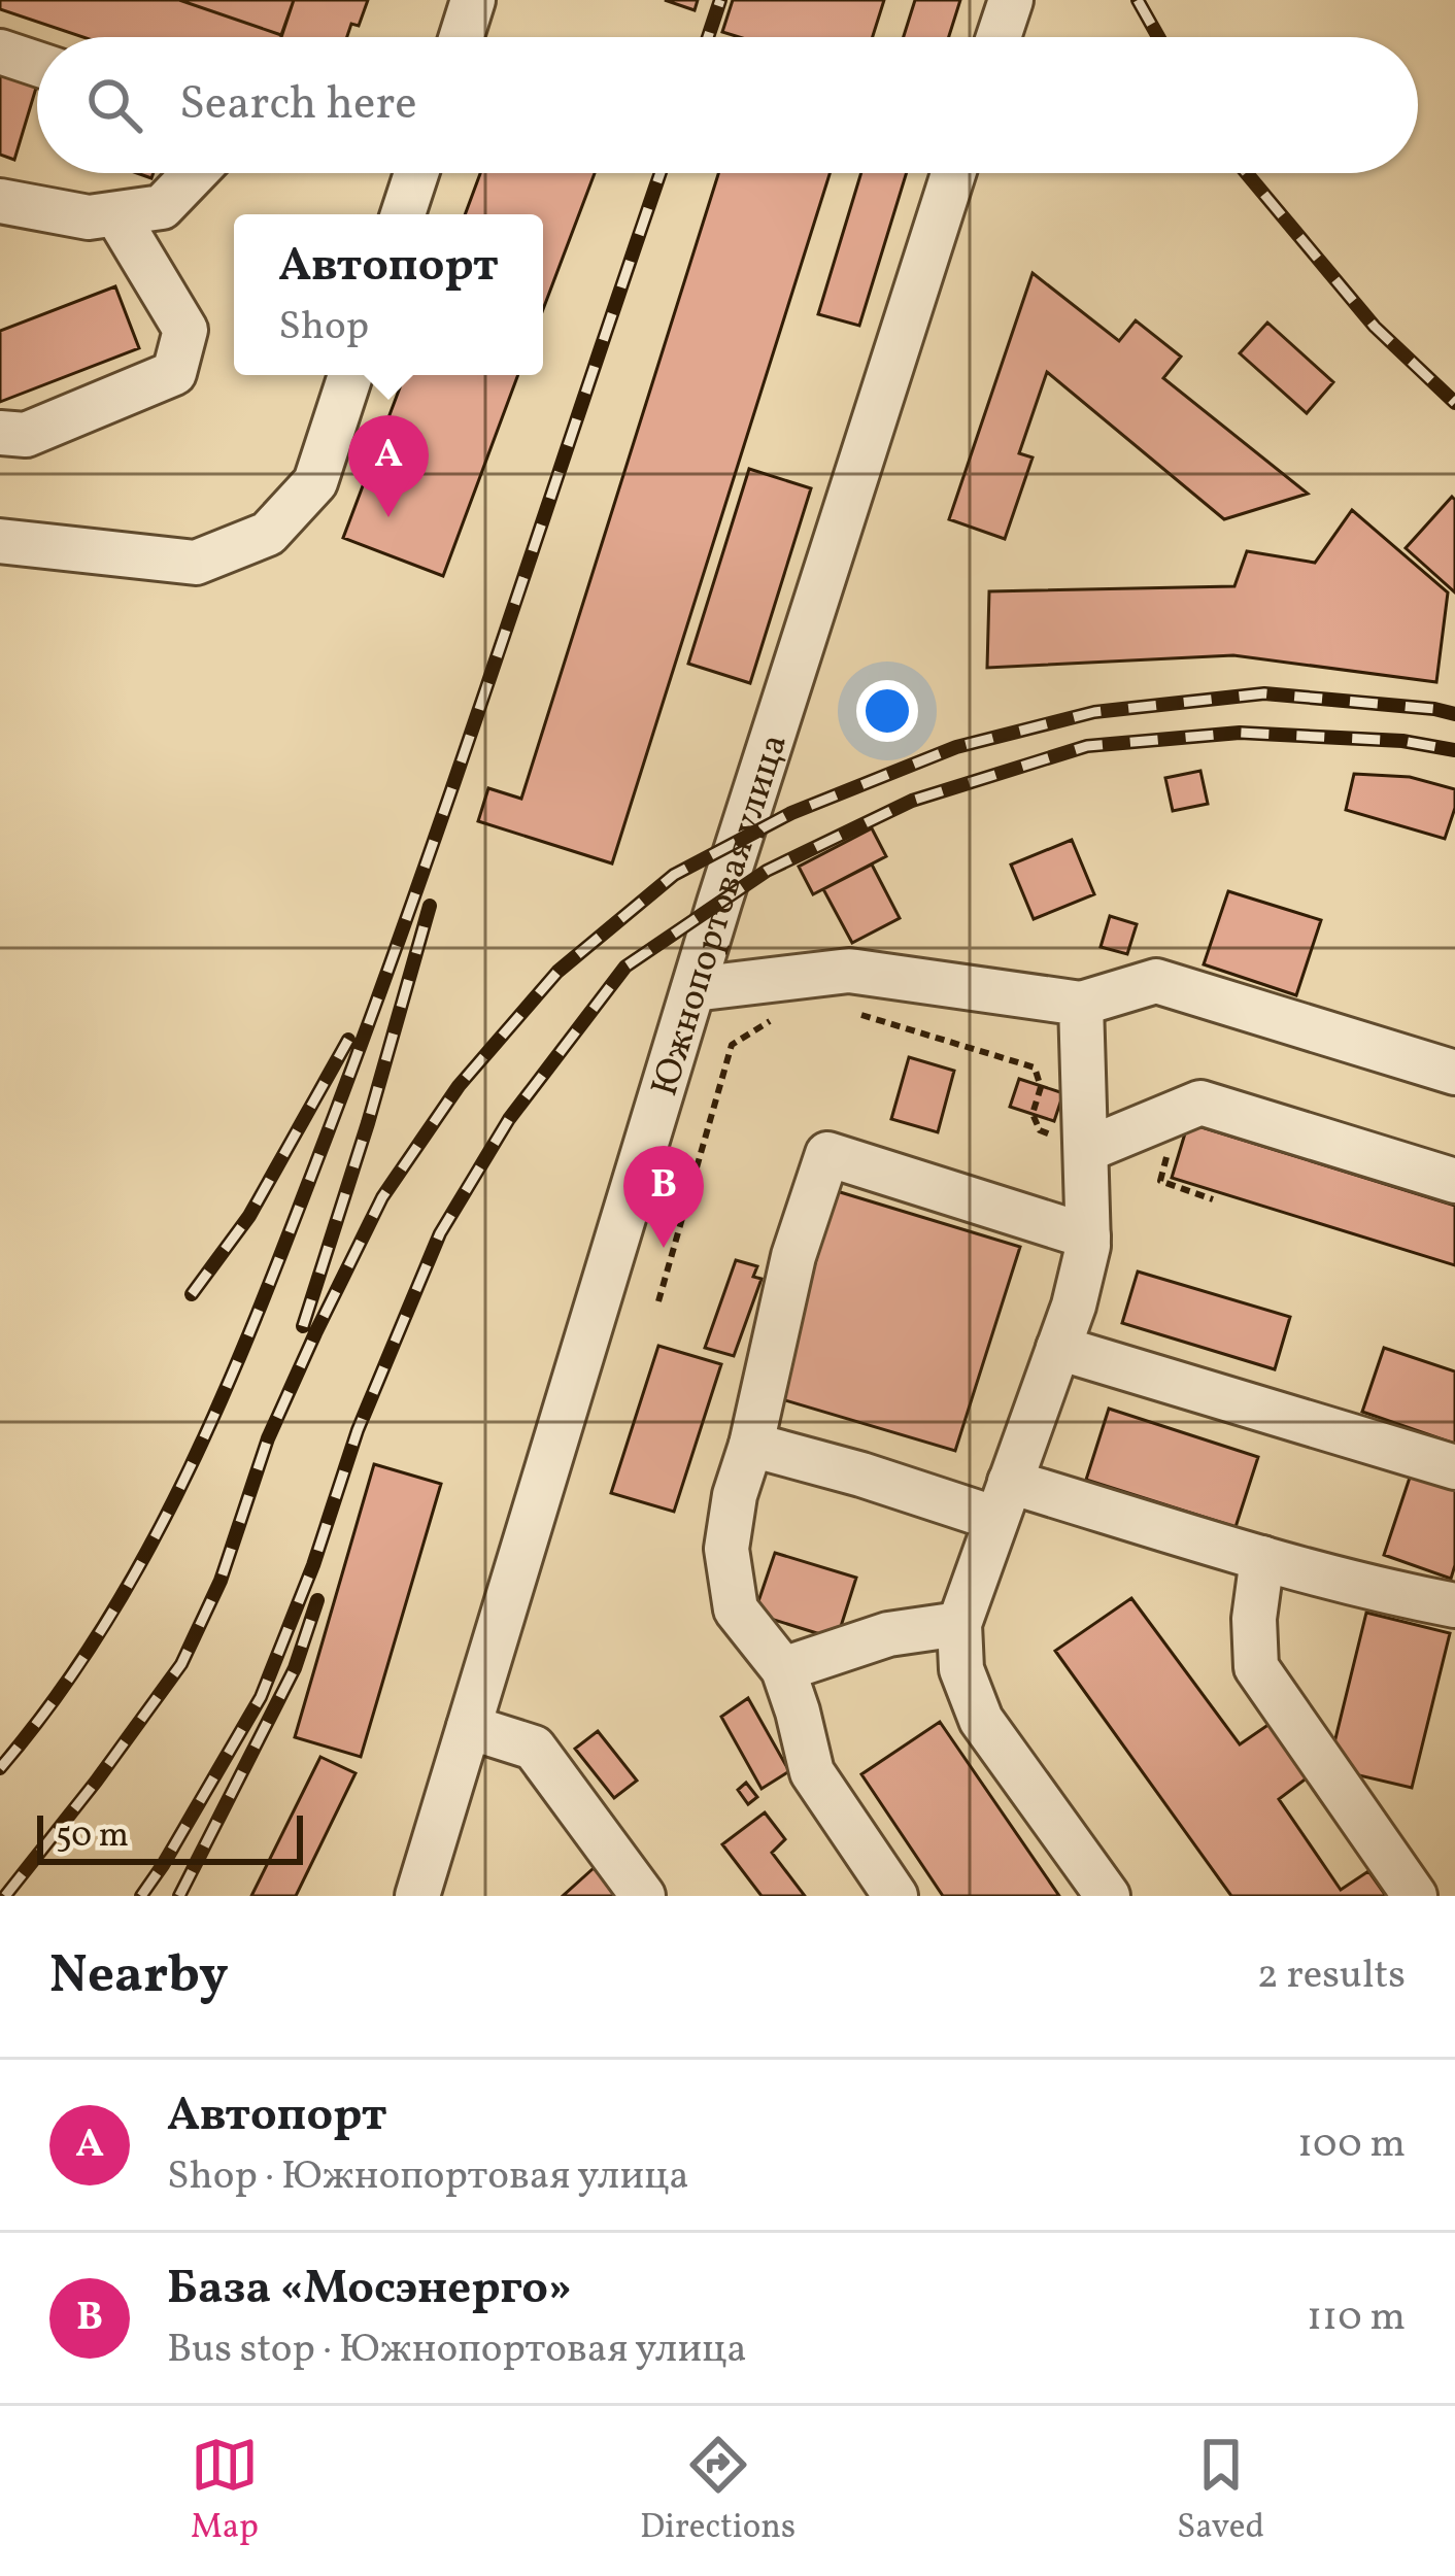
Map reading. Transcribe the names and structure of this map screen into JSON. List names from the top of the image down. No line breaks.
{"streets":{"street":["Южнопортовая улица"]},"scale_bar":"50 m","page":{"search":"Search here","popup":["Автопорт","Shop"],"pins":["A","B"],"scale":"50 m","heading":["Nearby","2 results"],"list":[{"mark":"A","name":"Автопорт","note":"Shop · Южнопортовая улица","value":"100 m"},{"mark":"B","name":"База «Мосэнерго»","note":"Bus stop · Южнопортовая улица","value":"110 m"}],"nav":["Map","Directions","Saved"]}}
